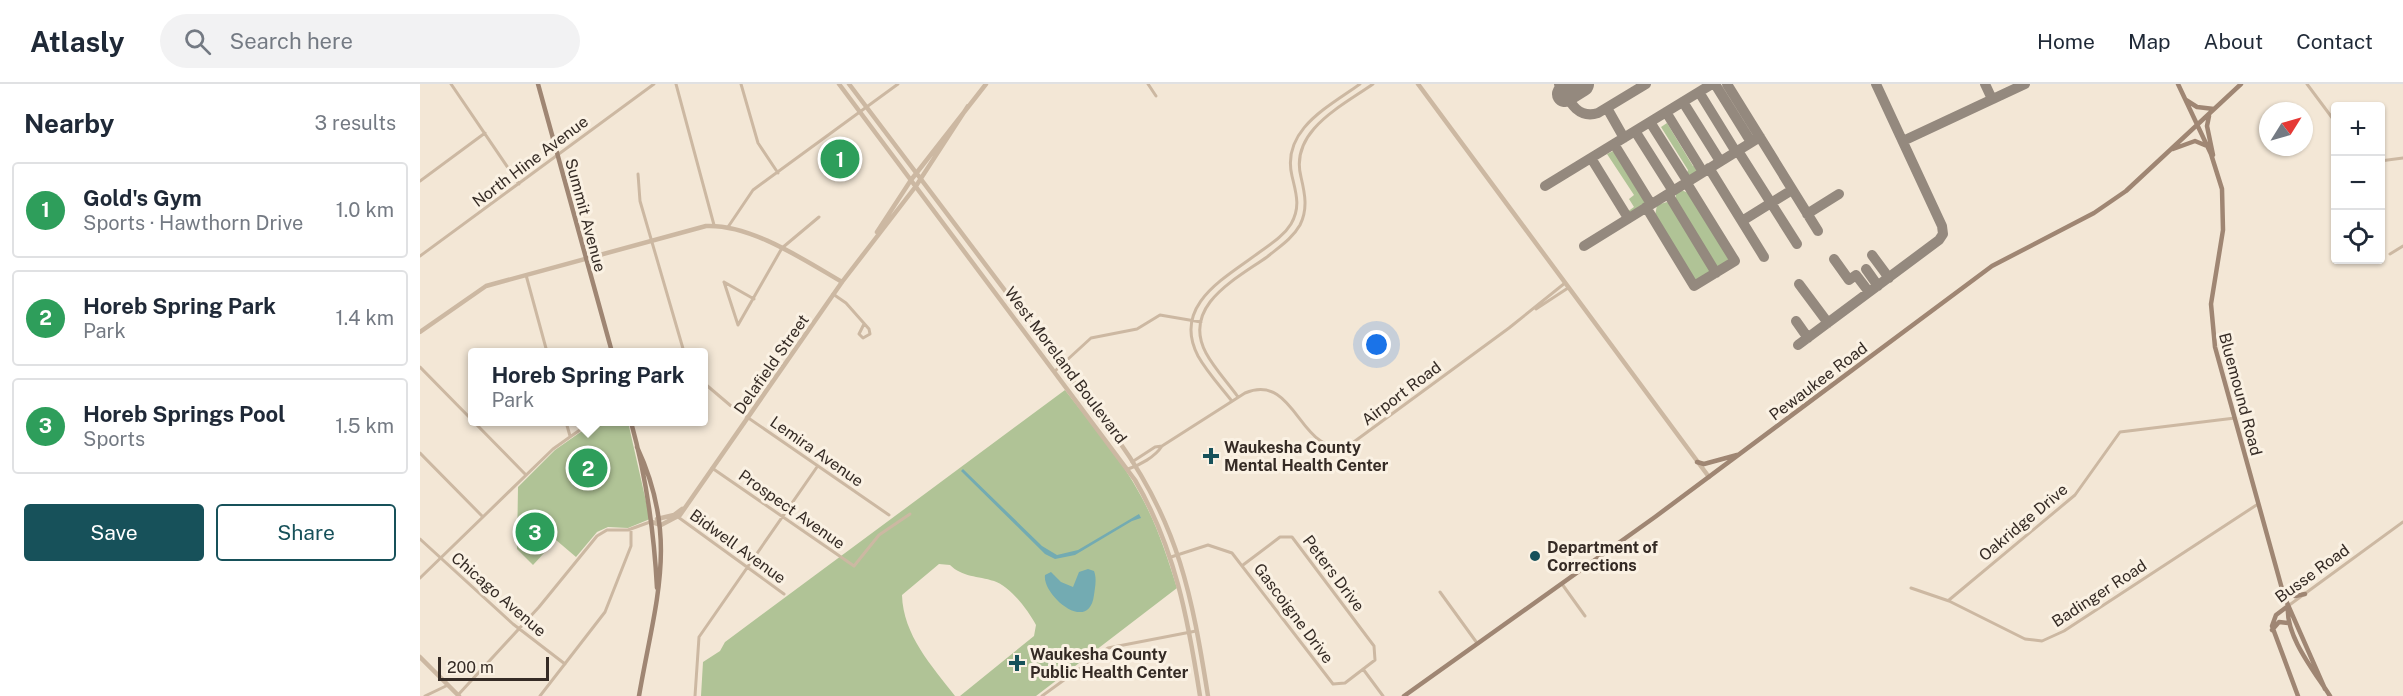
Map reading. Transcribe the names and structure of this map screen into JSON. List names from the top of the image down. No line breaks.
{"streets":{"main road":["Summit Avenue","Pewaukee Road","Bluemound Road","Busse Road"],"street":["North Hine Avenue","Delafield Street","West Moreland Boulevard","Airport Road","Lemira Avenue","Prospect Avenue","Oakridge Drive","Bidwell Avenue","Peters Drive","Badinger Road","Chicago Avenue","Gascoigne Drive"]},"crossings":[["North Hine Avenue","Summit Avenue"],["Delafield Street","West Moreland Boulevard"],["Delafield Street","Lemira Avenue"],["Delafield Street","Prospect Avenue"],["Delafield Street","Bidwell Avenue"],["West Moreland Boulevard","Airport Road"],["West Moreland Boulevard","Gascoigne Drive"],["Pewaukee Road","Bluemound Road"],["Bluemound Road","Oakridge Drive"],["Bluemound Road","Busse Road"],["Bluemound Road","Badinger Road"],["Oakridge Drive","Badinger Road"],["Peters Drive","Gascoigne Drive"]],"places":{"health":["Waukesha County Mental Health Center","Waukesha County Public Health Center"],"other":["Department of Corrections"]},"scale_bar":"200 m","north":"top right","page":{"header":"Atlasly","search":"Search here","nav":["Home","Map","About","Contact"],"heading":["Nearby","3 results"],"map_buttons":["+","−"],"pins":["1","2","3"],"list":[{"mark":"1","name":"Gold's Gym","note":"Sports · Hawthorn Drive","value":"1.0 km"},{"mark":"2","name":"Horeb Spring Park","note":"Park","value":"1.4 km"},{"mark":"3","name":"Horeb Springs Pool","note":"Sports","value":"1.5 km"}],"popup":["Horeb Spring Park","Park"],"buttons":["Save","Share"],"scale":"200 m"}}
